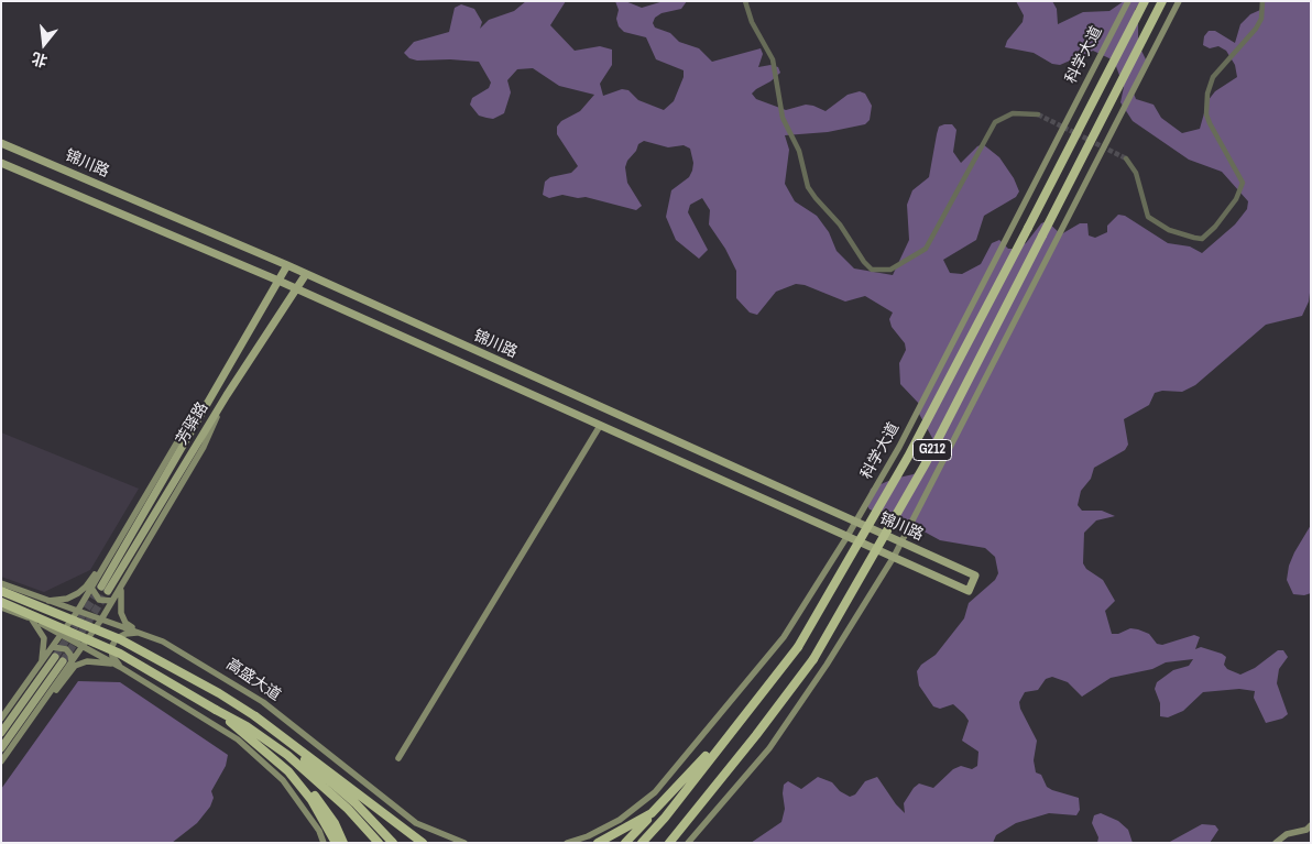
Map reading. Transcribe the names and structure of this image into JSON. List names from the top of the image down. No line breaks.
{"streets":{"highway":["科学大道","G212","高盛大道"],"main road":["锦川路","芳驿路"]},"crossings":[["科学大道","锦川路"],["锦川路","芳驿路"]],"north":"bottom"}
